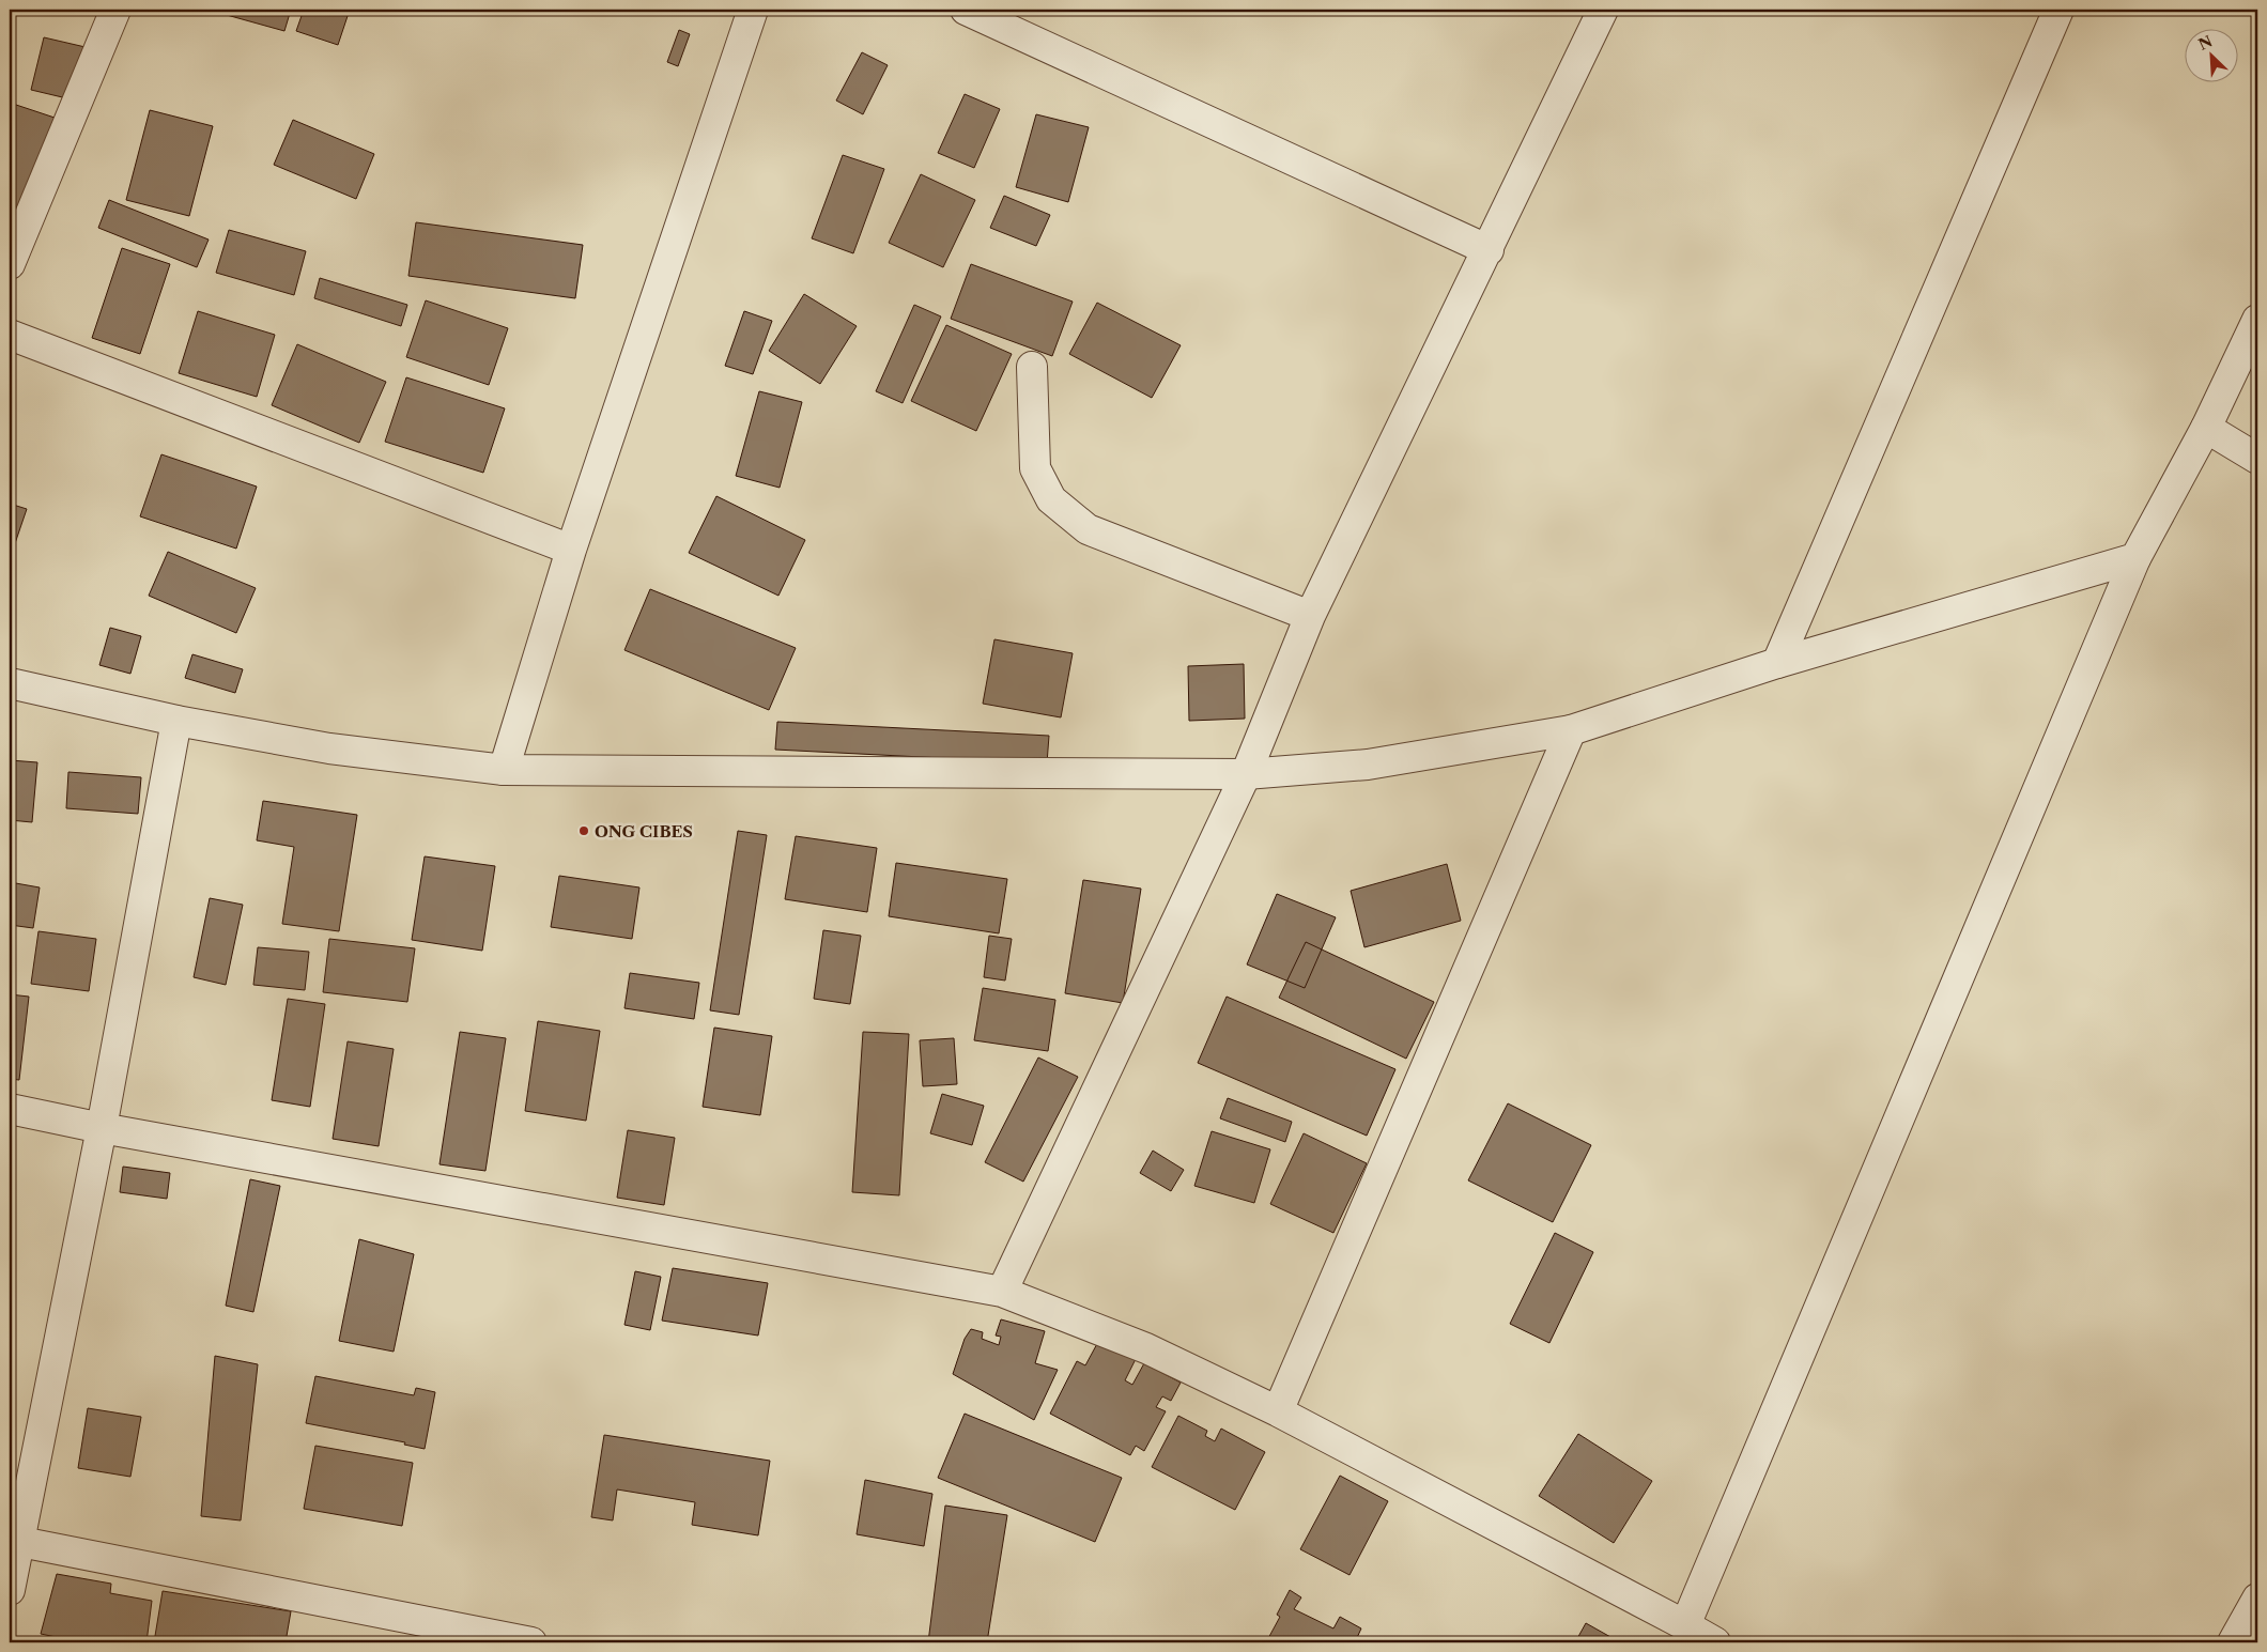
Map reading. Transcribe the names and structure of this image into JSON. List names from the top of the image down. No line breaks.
{"places":["ONG CIBES"],"north":"top left"}
